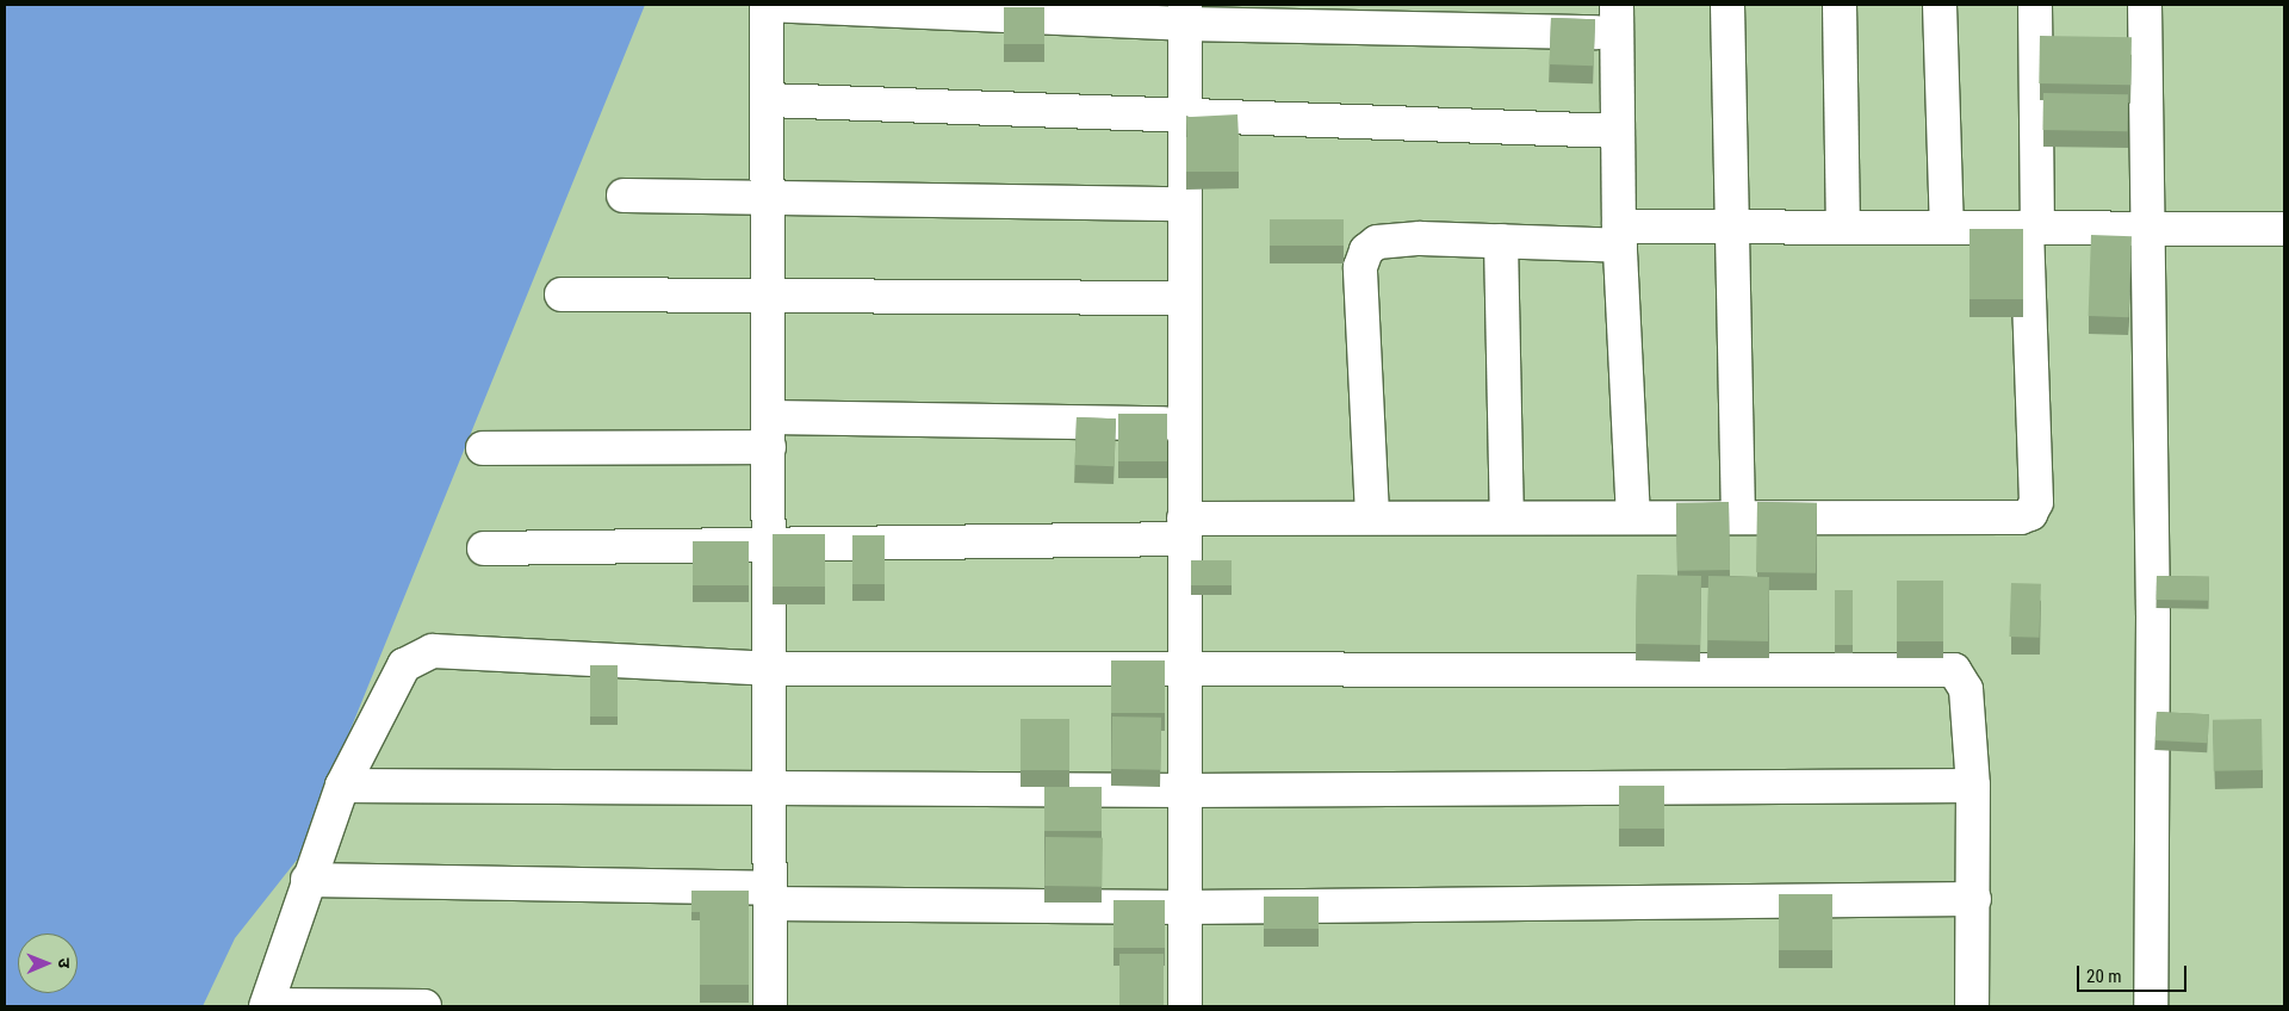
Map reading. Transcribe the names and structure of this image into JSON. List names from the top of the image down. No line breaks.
{"scale_bar":"20 m","north":"right"}
